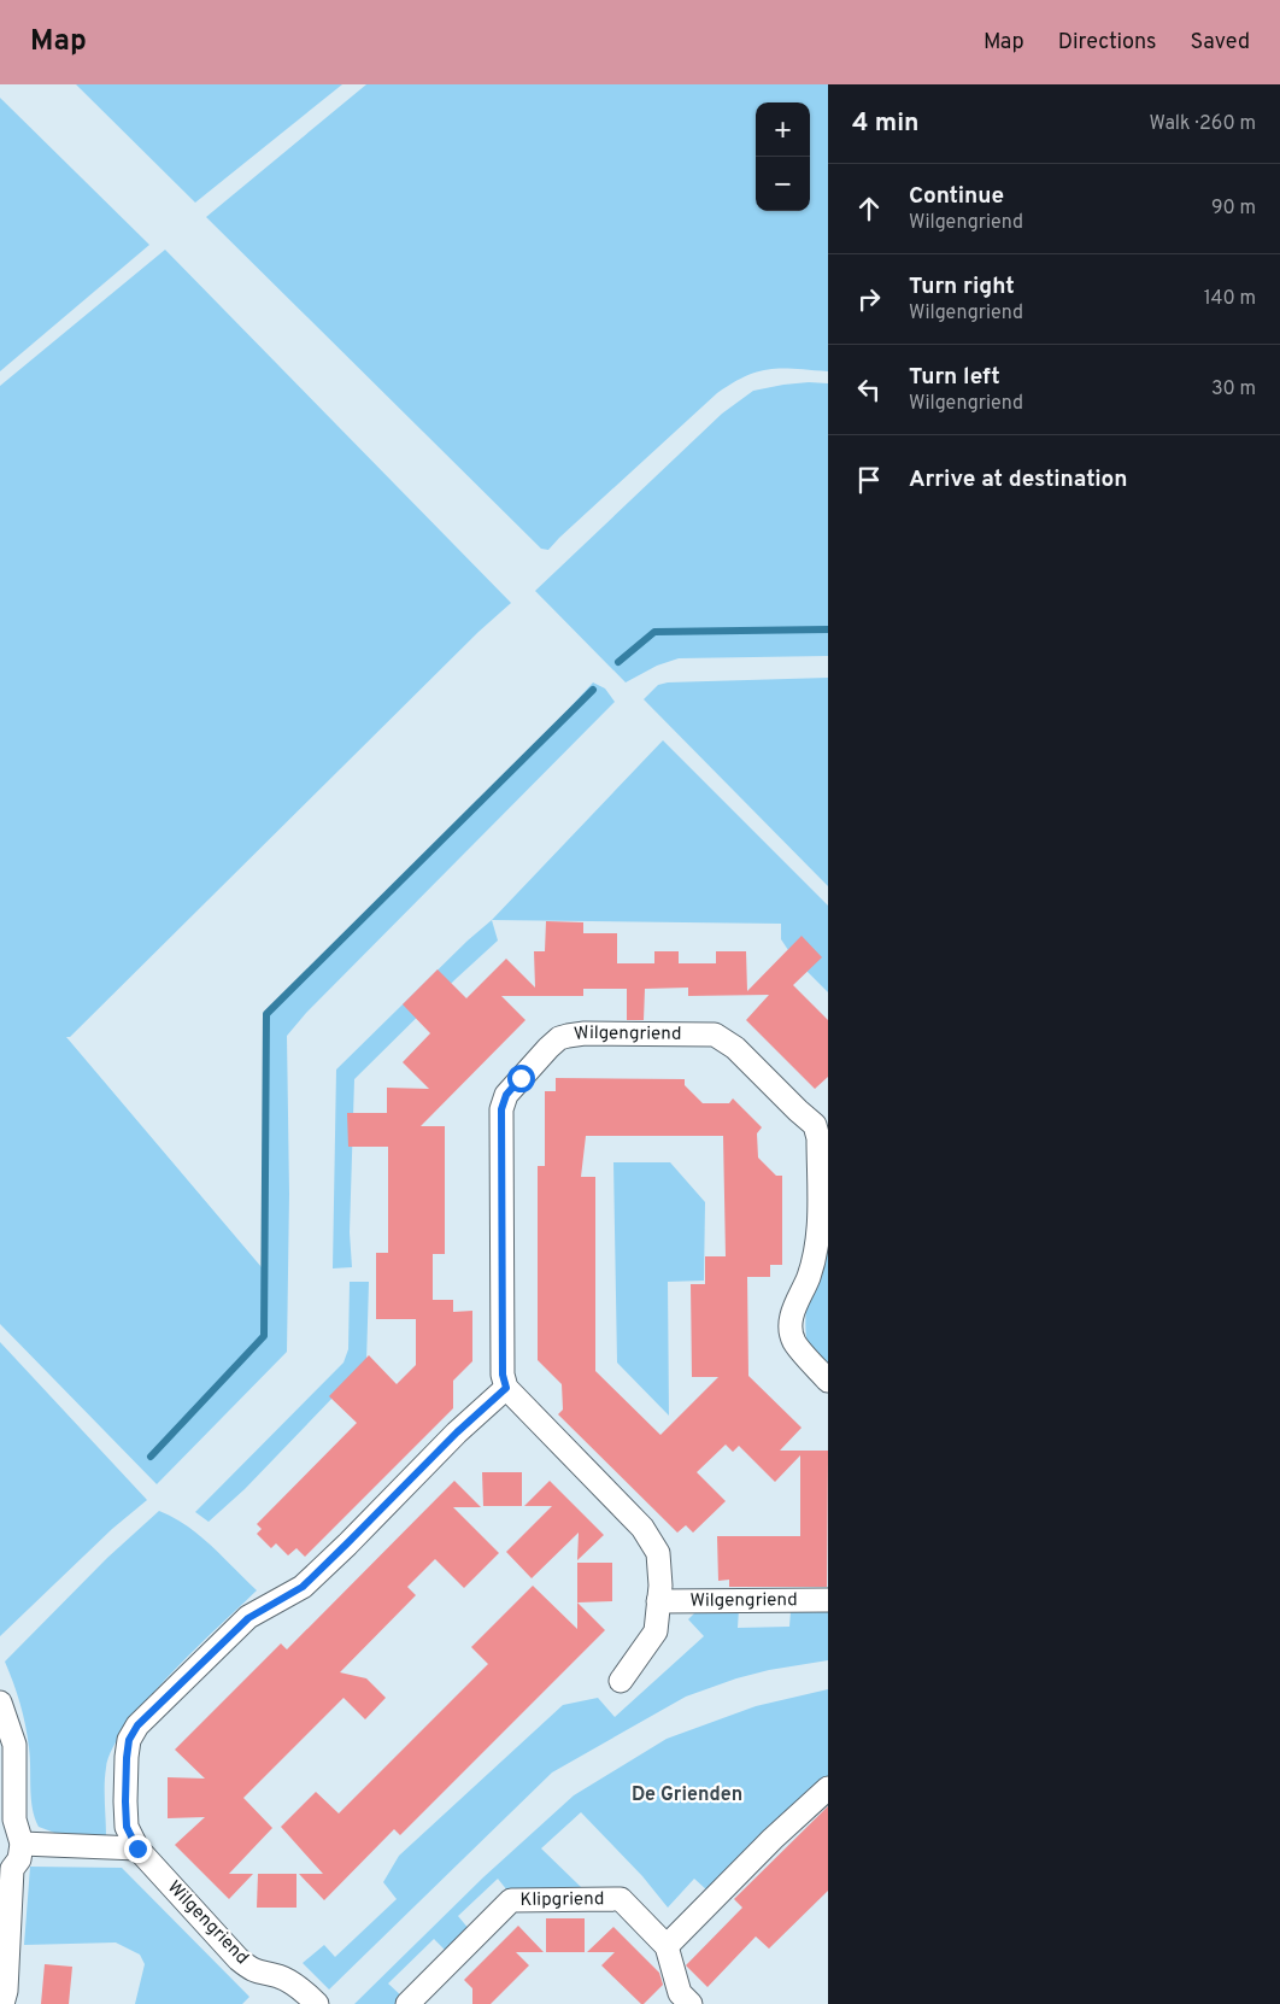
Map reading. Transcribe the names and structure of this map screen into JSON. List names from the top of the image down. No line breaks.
{"streets":{"street":["Wilgengriend","Klipgriend"]},"districts":["De Grienden"],"page":{"header":"Map","nav":["Map","Directions","Saved"],"heading":["4 min","Walk · 260 m"],"map_buttons":["+","−"],"list":[["Continue","Wilgengriend","90 m"],["Turn right","Wilgengriend","140 m"],["Turn left","Wilgengriend","30 m"],"Arrive at destination"]}}
